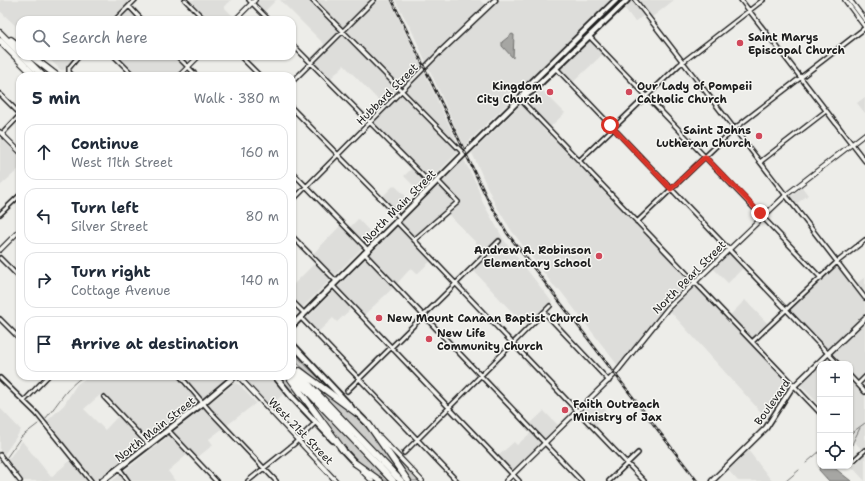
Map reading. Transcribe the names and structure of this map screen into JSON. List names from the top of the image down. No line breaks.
{"streets":{"main road":["Hubbard Street","North Main Street","Boulevard"],"street":["North Pearl Street","West 21st Street"]},"places":["Saint Marys Episcopal Church","Kingdom City Church","Our Lady of Pompeii Catholic Church","Saint Johns Lutheran Church","Andrew A. Robinson Elementary School","New Mount Canaan Baptist Church","New Life Community Church","Faith Outreach Ministry of Jax"],"page":{"search":"Search here","heading":["5 min","Walk · 380 m"],"list":[["Continue","West 11th Street","160 m"],["Turn left","Silver Street","80 m"],["Turn right","Cottage Avenue","140 m"],"Arrive at destination"],"map_buttons":["+","−"]}}
